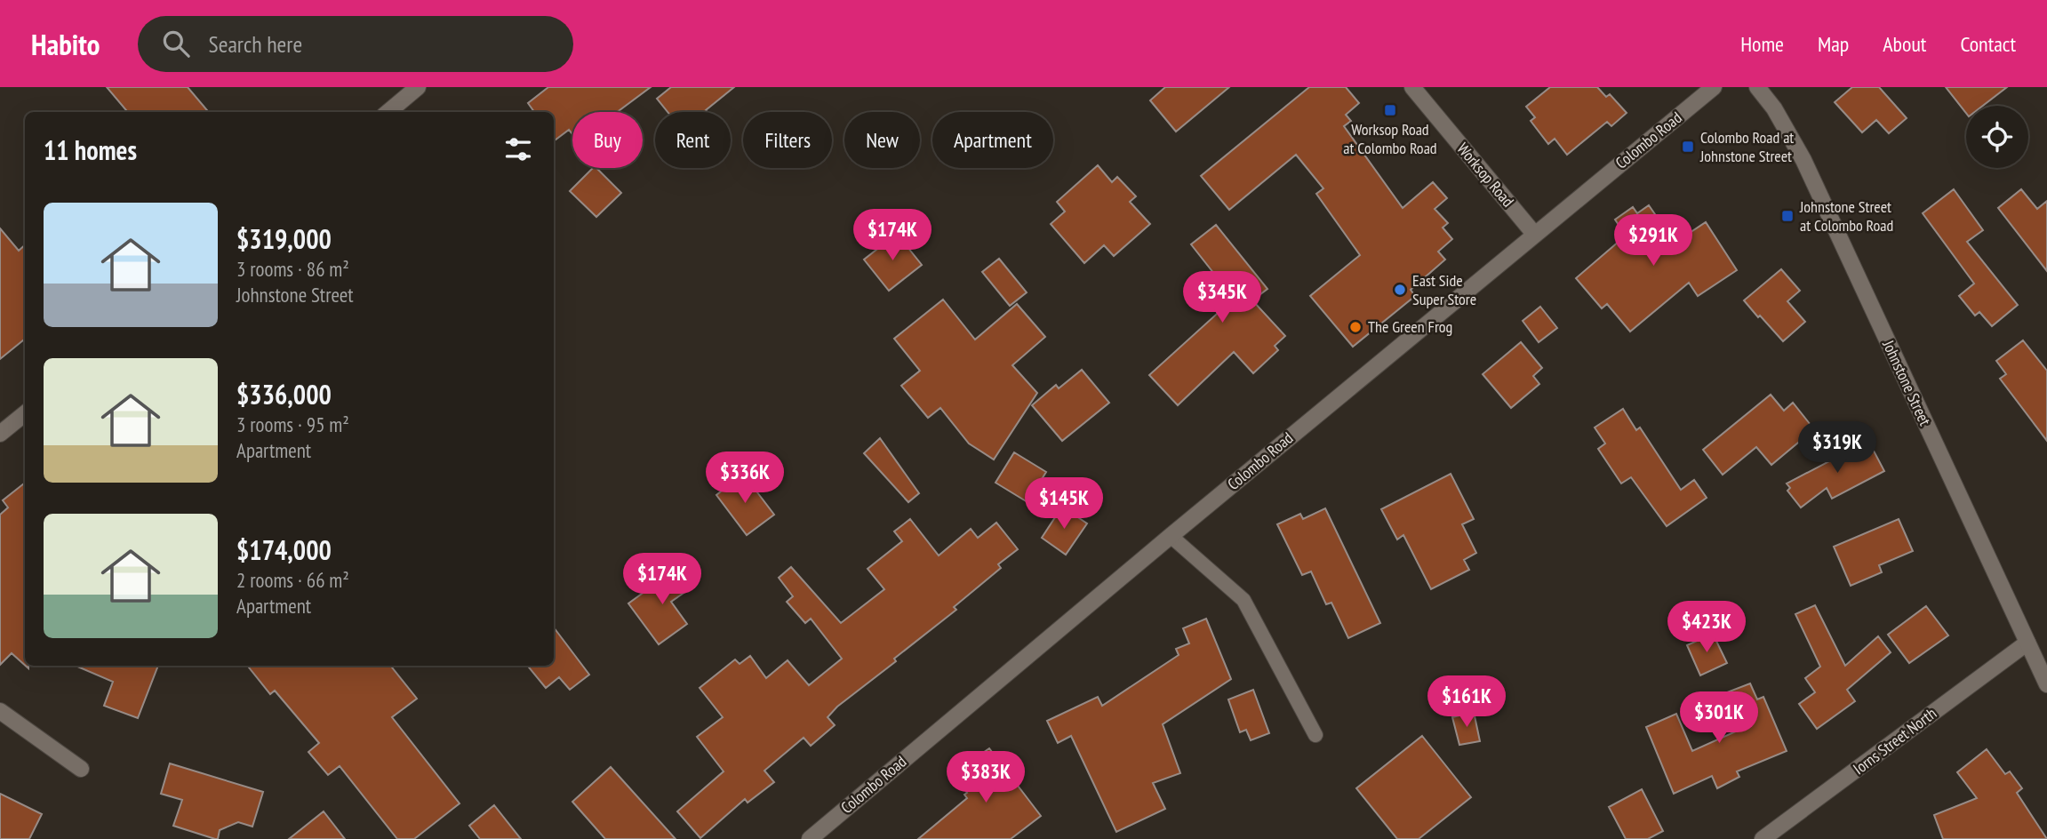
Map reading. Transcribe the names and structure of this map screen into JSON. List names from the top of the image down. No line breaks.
{"streets":{"street":["Colombo Road","Worksop Road","Johnstone Street","Iorns Street North"]},"crossings":[["Colombo Road","Worksop Road"],["Johnstone Street","Iorns Street North"]],"places":{"transit":["Worksop Road at Colombo Road","Colombo Road at Johnstone Street","Johnstone Street at Colombo Road"],"other":["East Side Super Store","The Green Frog"]},"page":{"header":"Habito","search":"Search here","nav":["Home","Map","About","Contact"],"chip":["Buy","Rent","Filters","New","Apartment"],"heading":"11 homes","list":[{"name":"$319,000","note":"3 rooms · 86 m² · Johnstone Street"},{"name":"$336,000","note":"3 rooms · 95 m² · Apartment"},{"name":"$174,000","note":"2 rooms · 66 m² · Apartment"}],"price":["$174K","$291K","$345K","$319K","$336K","$145K","$174K","$423K","$161K","$301K","$383K"]}}
